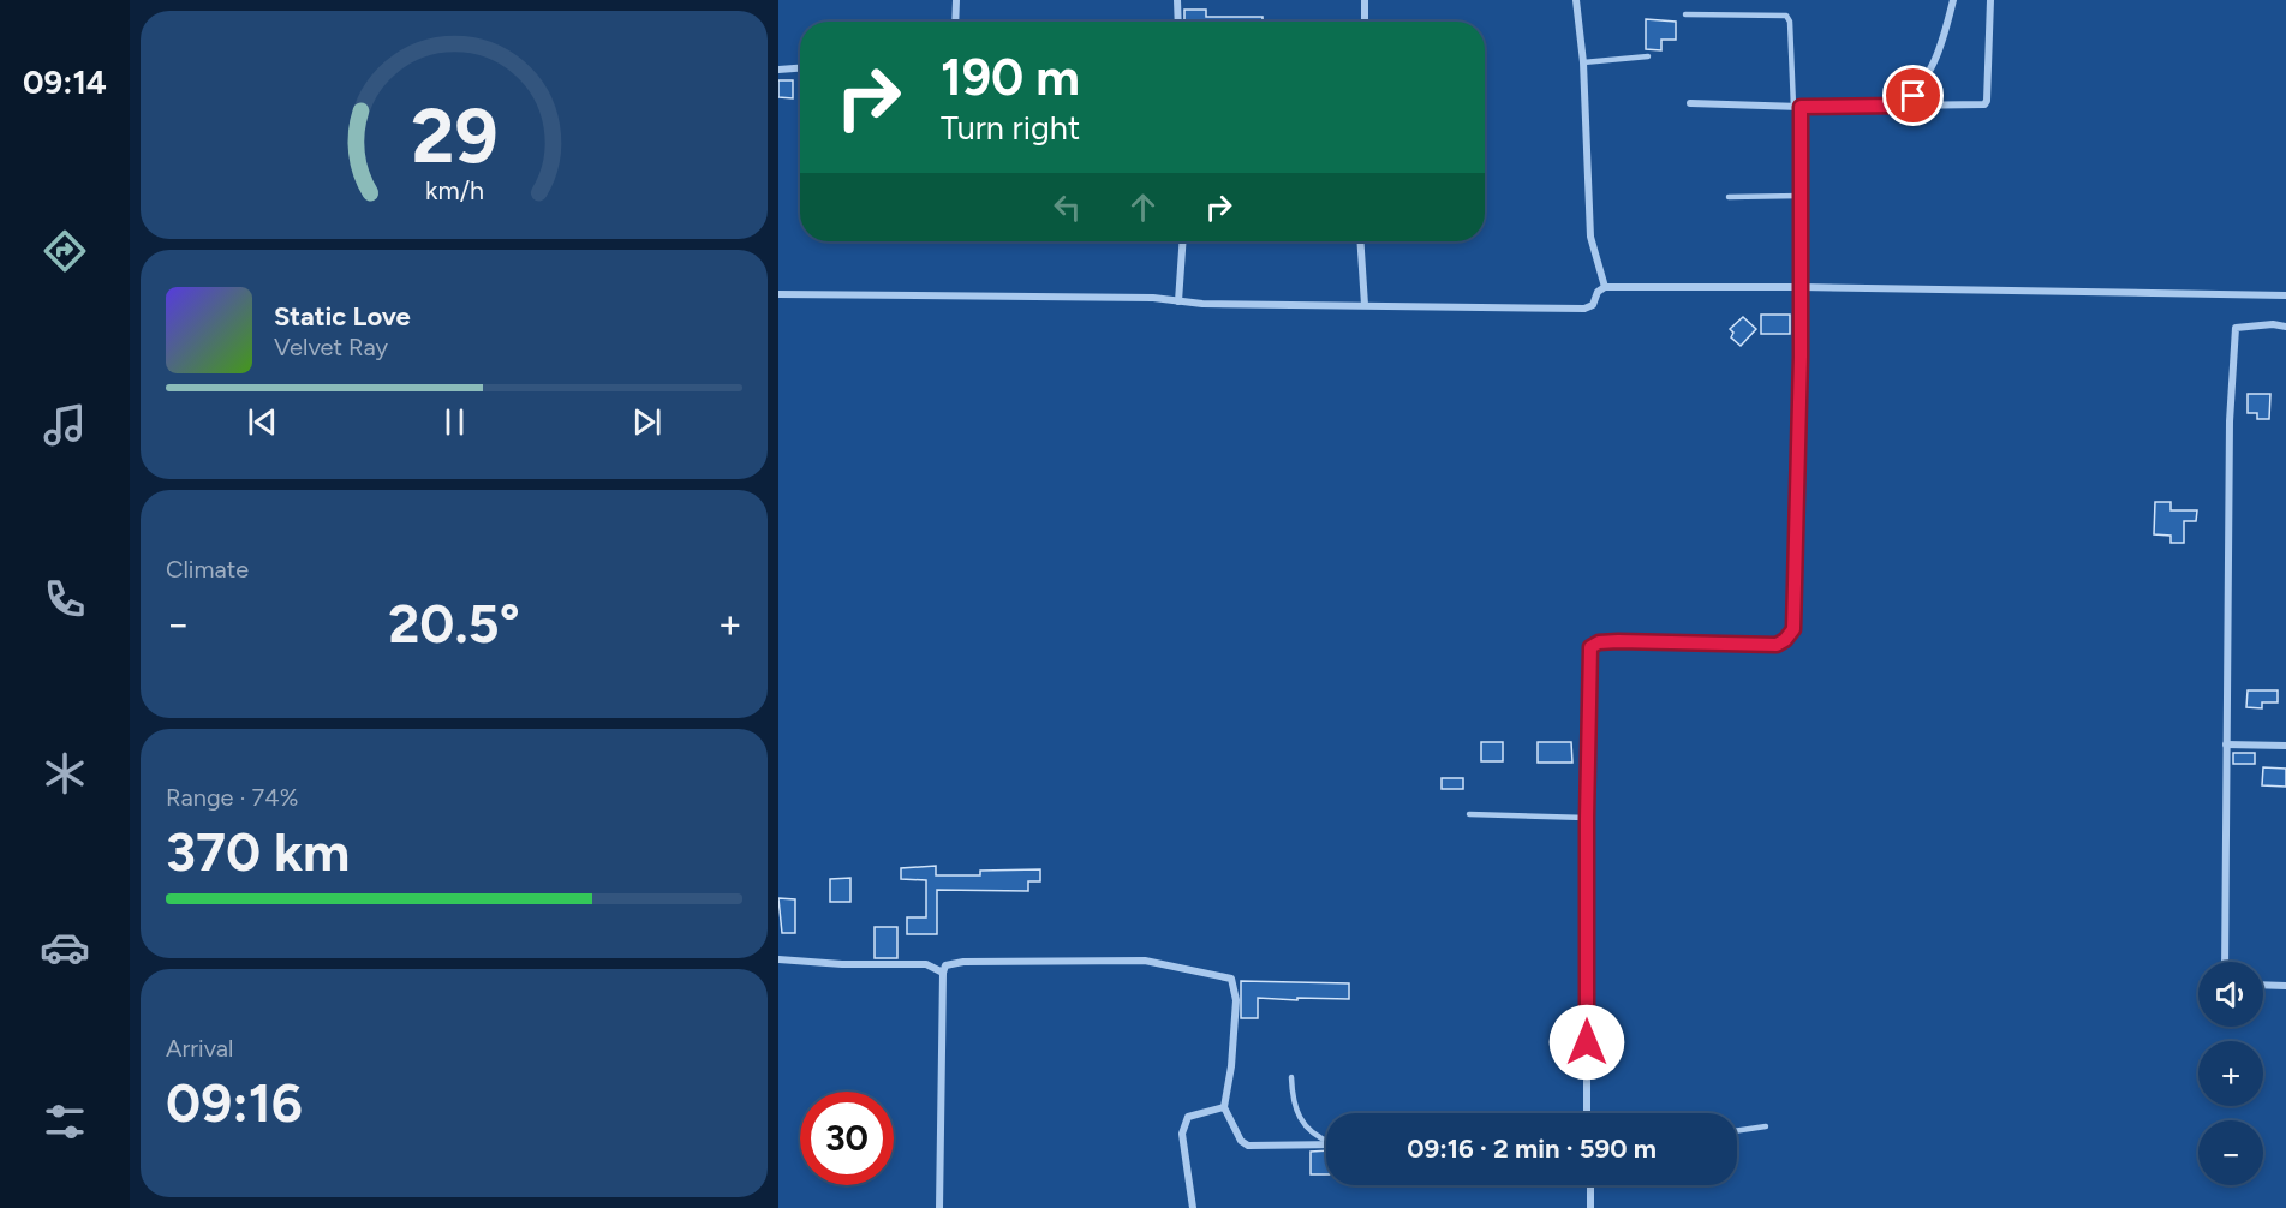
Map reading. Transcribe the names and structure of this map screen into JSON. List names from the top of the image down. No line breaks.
{"page":{"tabs":"09:14","turn":["190 m","Turn right"],"song":["Static Love","Velvet Ray"],"tile":["Climate",["Range · 74%","370 km"],["Arrival","09:16"]],"heat":["−","20.5°","+"],"map_buttons":["+","−"],"limit":"30","trip":"09:16 · 2 min · 590 m","gauge":["29","km/h"]}}
